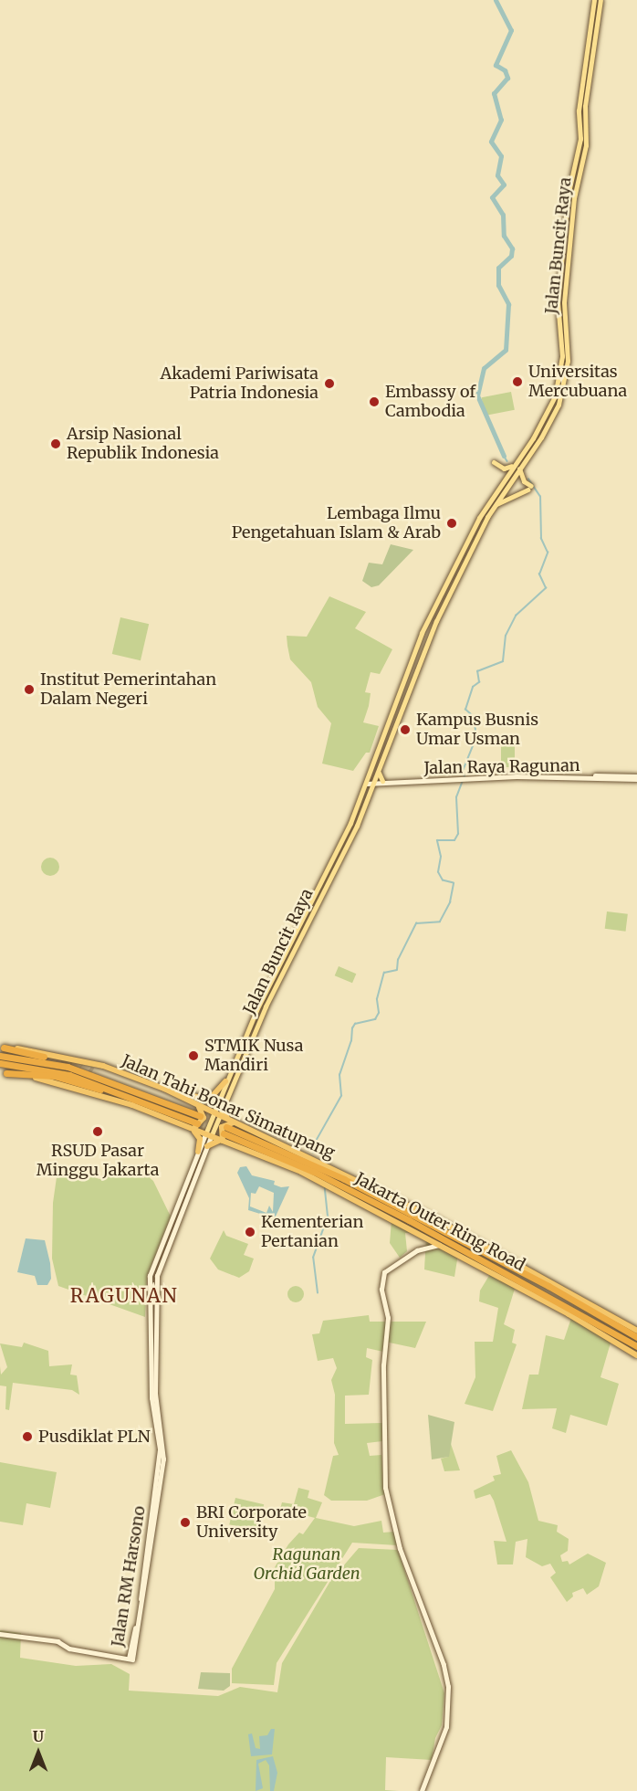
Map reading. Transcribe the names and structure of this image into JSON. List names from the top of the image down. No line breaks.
{"streets":{"highway":["Jalan Tahi Bonar Simatupang","Jakarta Outer Ring Road"],"main road":["Jalan Buncit Raya","Jalan Raya Ragunan","Jalan RM Harsono"]},"crossings":[["Jalan Buncit Raya","Jalan Raya Ragunan"],["Jalan Buncit Raya","Jalan Tahi Bonar Simatupang"],["Jalan Buncit Raya","Jalan RM Harsono"],["Jalan Tahi Bonar Simatupang","Jalan RM Harsono"]],"districts":["RAGUNAN"],"parks":["Ragunan Orchid Garden"],"places":["Universitas Mercubuana","Akademi Pariwisata Patria Indonesia","Embassy of Cambodia","Arsip Nasional Republik Indonesia","Lembaga Ilmu Pengetahuan Islam & Arab","Institut Pemerintahan Dalam Negeri","Kampus Busnis Umar Usman","STMIK Nusa Mandiri","RSUD Pasar Minggu Jakarta","Kementerian Pertanian","Pusdiklat PLN","BRI Corporate University"],"north":"top"}
